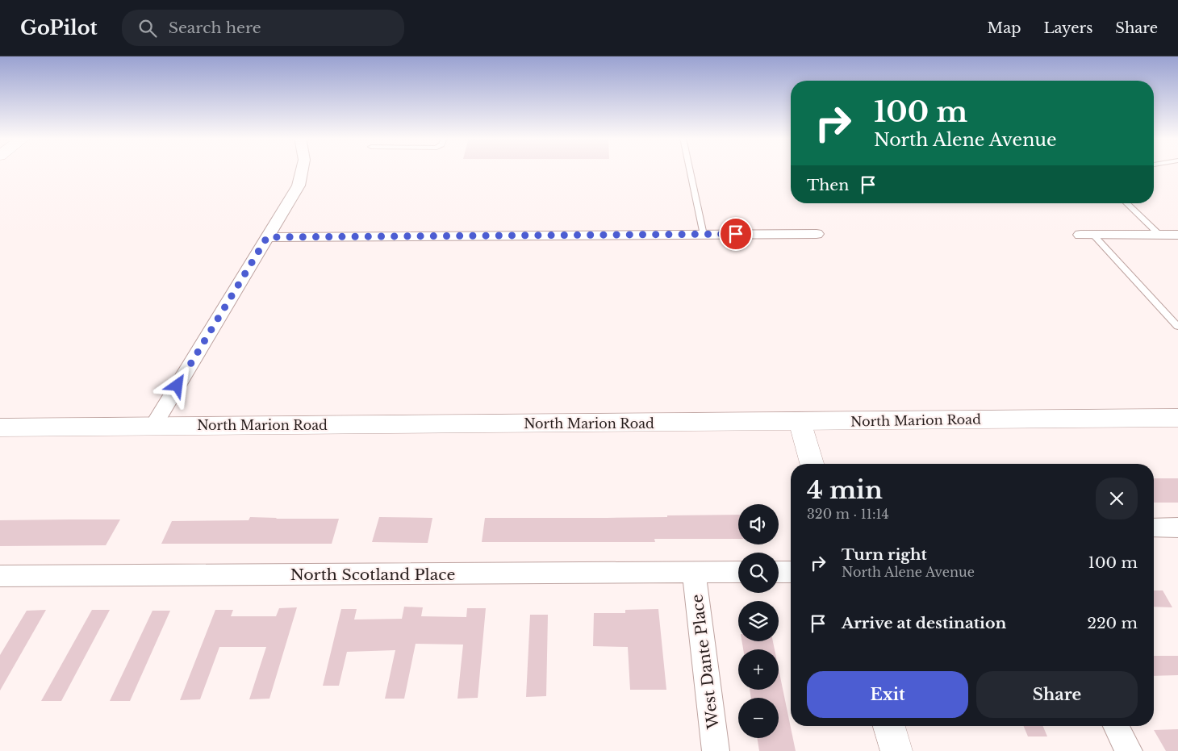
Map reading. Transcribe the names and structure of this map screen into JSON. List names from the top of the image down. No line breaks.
{"streets":{"main road":["North Marion Road"],"street":["North Scotland Place","West Dante Place"]},"crossings":[["North Scotland Place","West Dante Place"]],"page":{"header":"GoPilot","search":"Search here","nav":["Map","Layers","Share"],"turn":["100 m","North Alene Avenue"],"then":"Then","heading":["4 min","320 m · 11:14"],"map_buttons":["+","−"],"list":[{"name":"Turn right","note":"North Alene Avenue","value":"100 m"},{"name":"Arrive at destination","value":"220 m"}],"buttons":["Exit","Share"]}}
